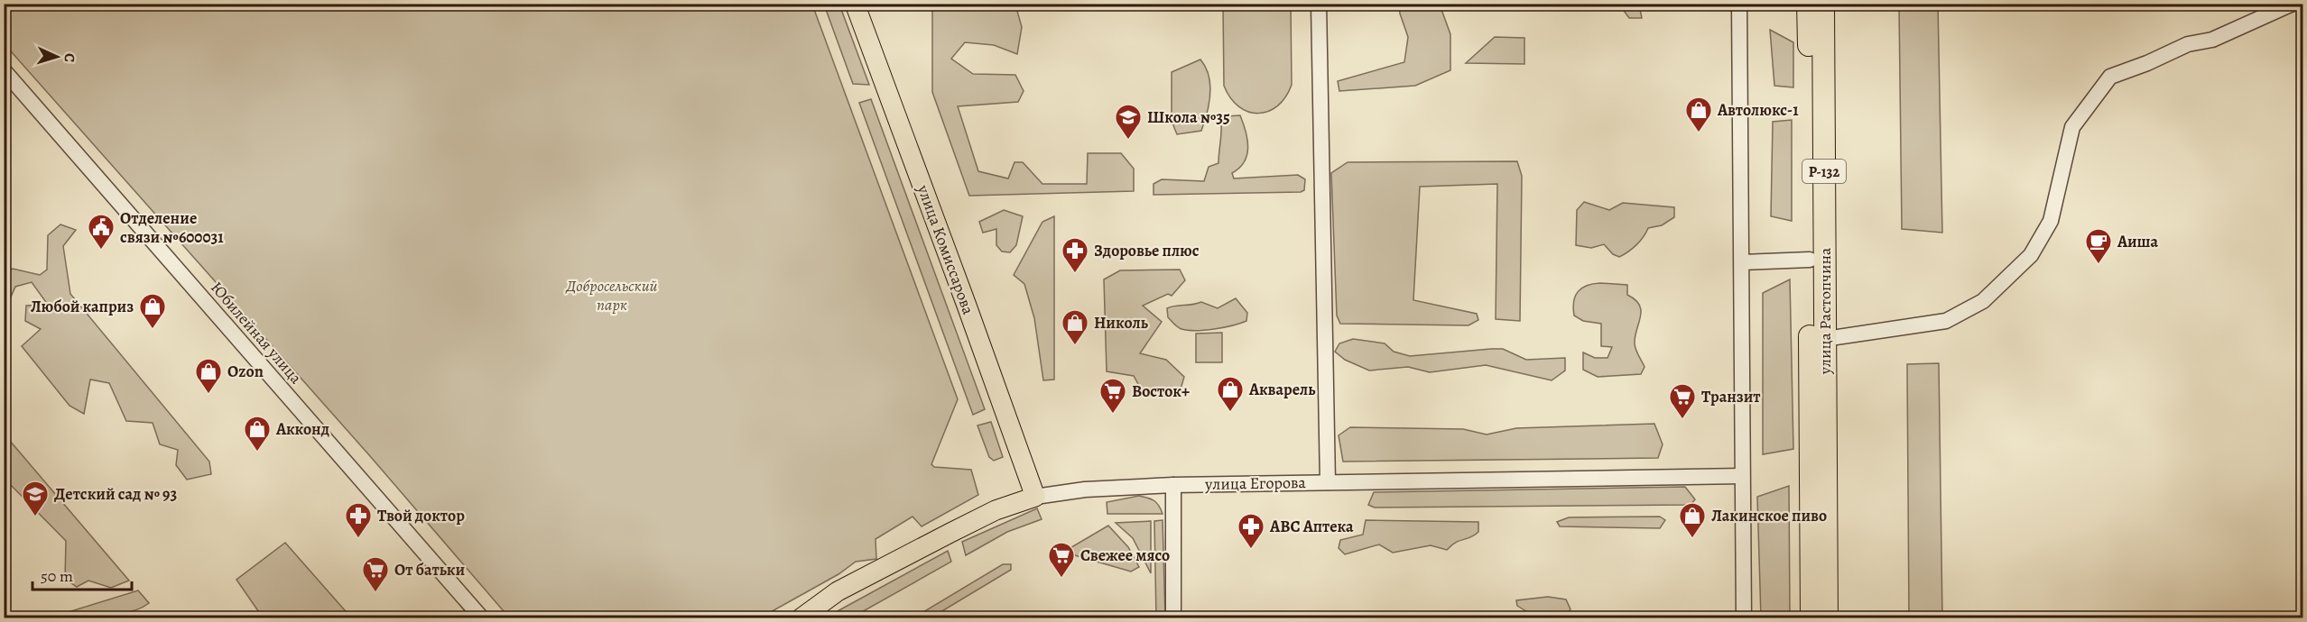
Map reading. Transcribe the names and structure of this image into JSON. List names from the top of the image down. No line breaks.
{"streets":{"highway":["Р-132","улица Растопчина"],"main road":["улица Комиссарова","улица Егорова"],"street":["Юбилейная улица"]},"crossings":[["улица Комиссарова","улица Егорова"]],"parks":["Добросельский парк"],"places":{"shop":["Автолюкс-1","Любой каприз","Николь","Ozon","Акварель","Акконд","Лакинское пиво"],"school or university":["Школа №35","Детский сад № 93"],"public building":["Отделение связи №600031"],"cafe":["Аиша"],"pharmacy":["Здоровье плюс","Твой доктор","ABC Аптека"],"supermarket":["Восток+","Транзит","Свежее мясо","От батьки"]},"scale_bar":"50 m","north":"right"}
